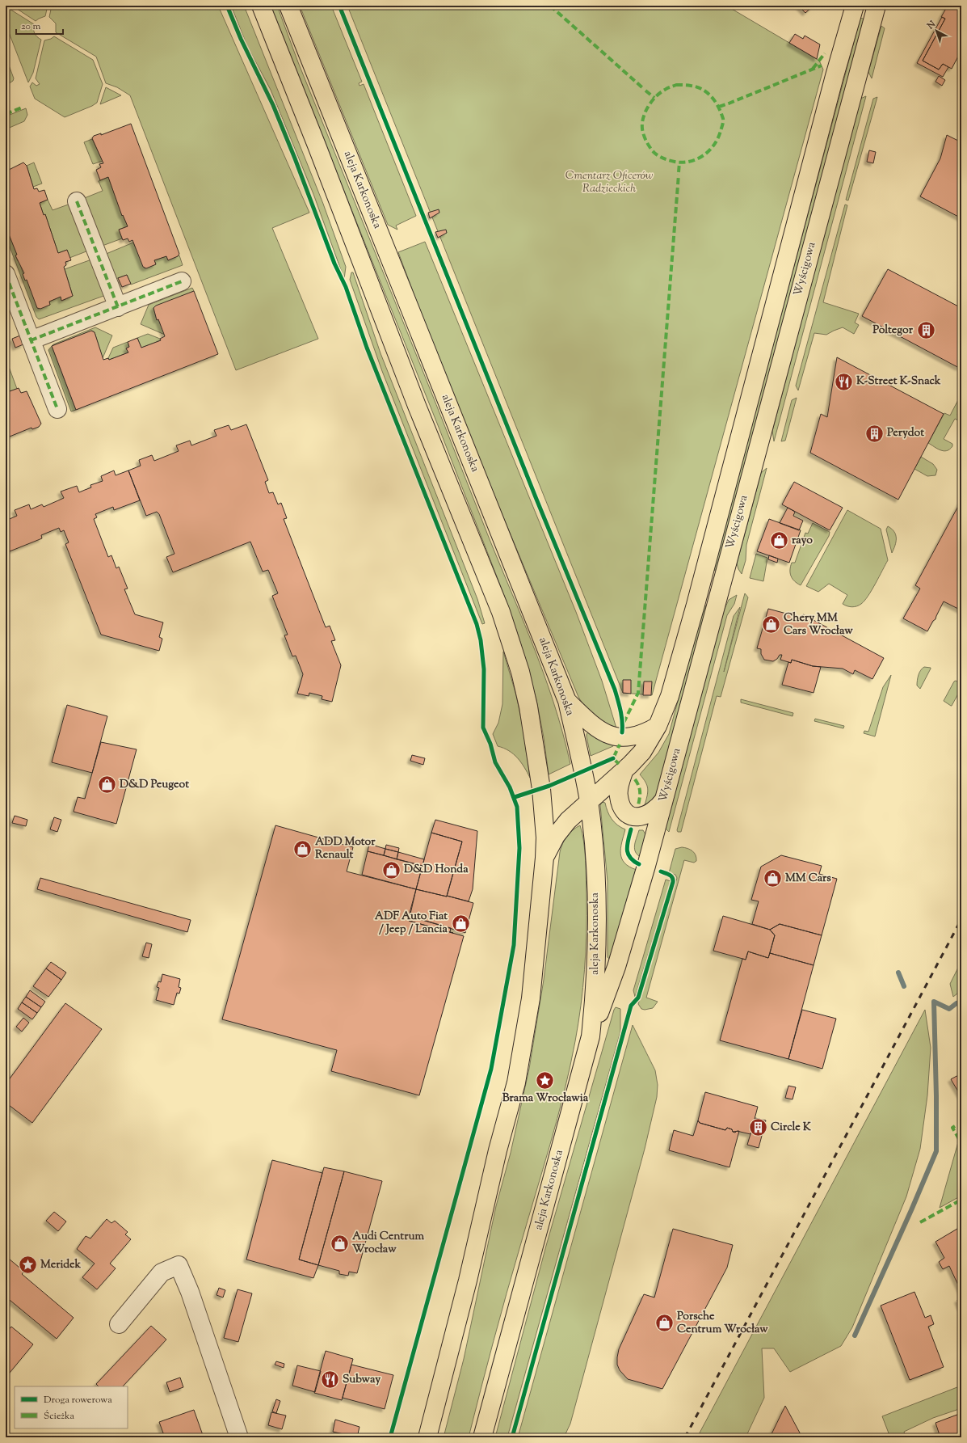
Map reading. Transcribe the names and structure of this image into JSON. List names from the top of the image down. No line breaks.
{"streets":{"main road":["aleja Karkonoska","Wyścigowa"]},"crossings":[["aleja Karkonoska","Wyścigowa"]],"parks":["Cmentarz Oficerów Radzieckich"],"places":{"building":["Poltegor","Perydot","Circle K"],"restaurant":["K-Street K-Snack","Subway"],"shop":["rayo","Chery MM Cars Wrocław","D&D Peugeot","ADD Motor Renault","D&D Honda","MM Cars","ADF Auto Fiat / Jeep / Lancia","Audi Centrum Wrocław","Porsche Centrum Wrocław"],"place":["Brama Wrocławia","Meridek"]},"legend":["Droga rowerowa","Ścieżka"],"scale_bar":"20 m","north":"top left"}
